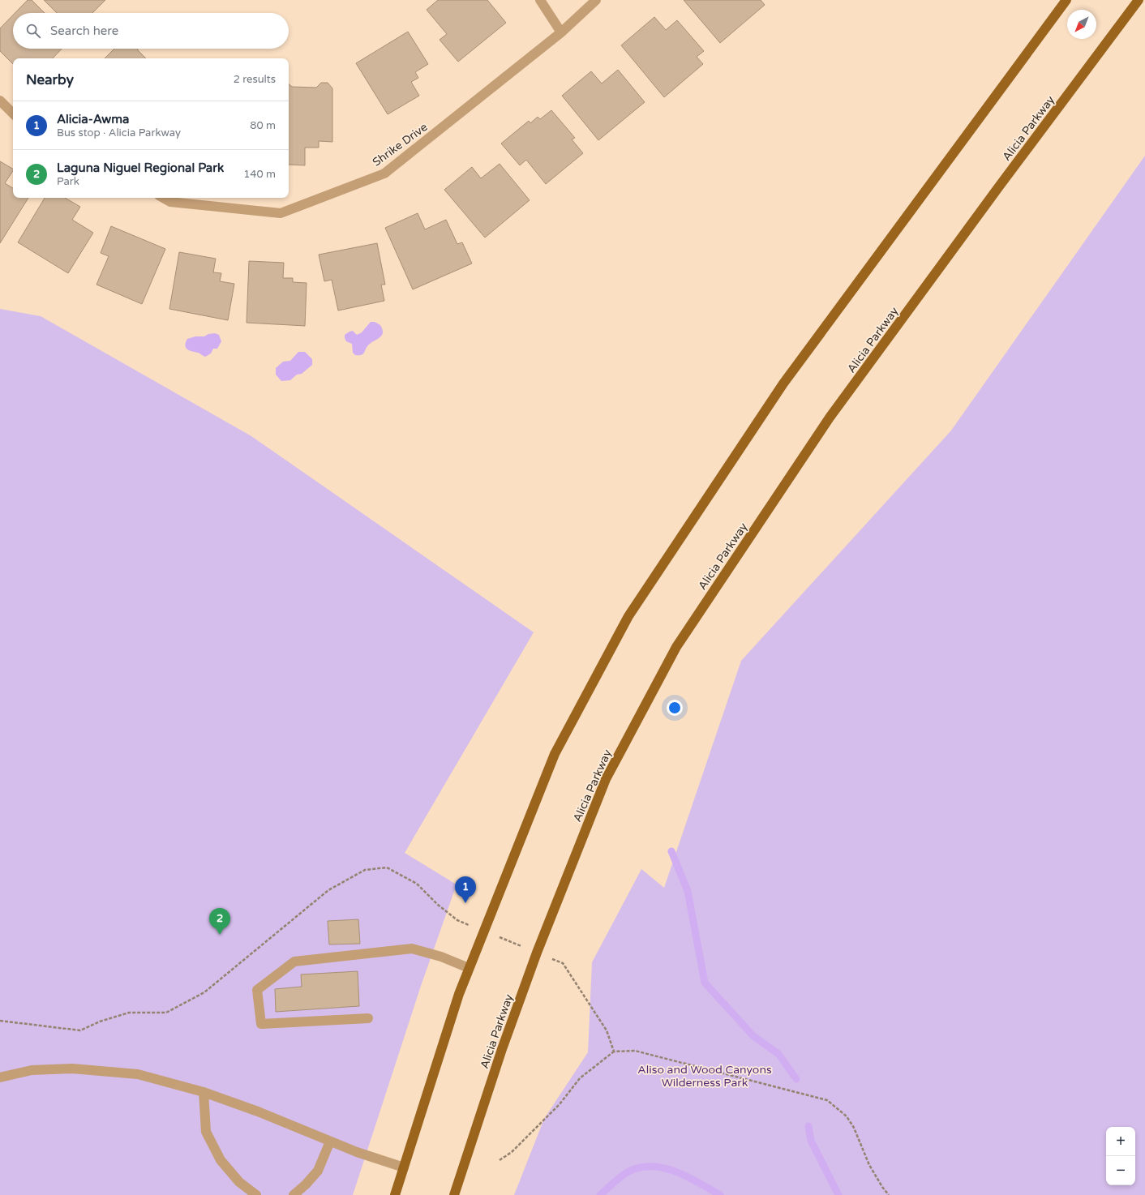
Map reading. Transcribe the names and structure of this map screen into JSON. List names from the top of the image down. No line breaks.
{"streets":{"main road":["Alicia Parkway"],"street":["Shrike Drive"]},"parks":["Aliso and Wood Canyons Wilderness Park"],"north":"bottom left","page":{"search":"Search here","heading":["Nearby","2 results"],"list":[{"mark":"1","name":"Alicia-Awma","note":"Bus stop · Alicia Parkway","value":"80 m"},{"mark":"2","name":"Laguna Niguel Regional Park","note":"Park","value":"140 m"}],"pins":["1","2"],"map_buttons":["+","−"]}}
